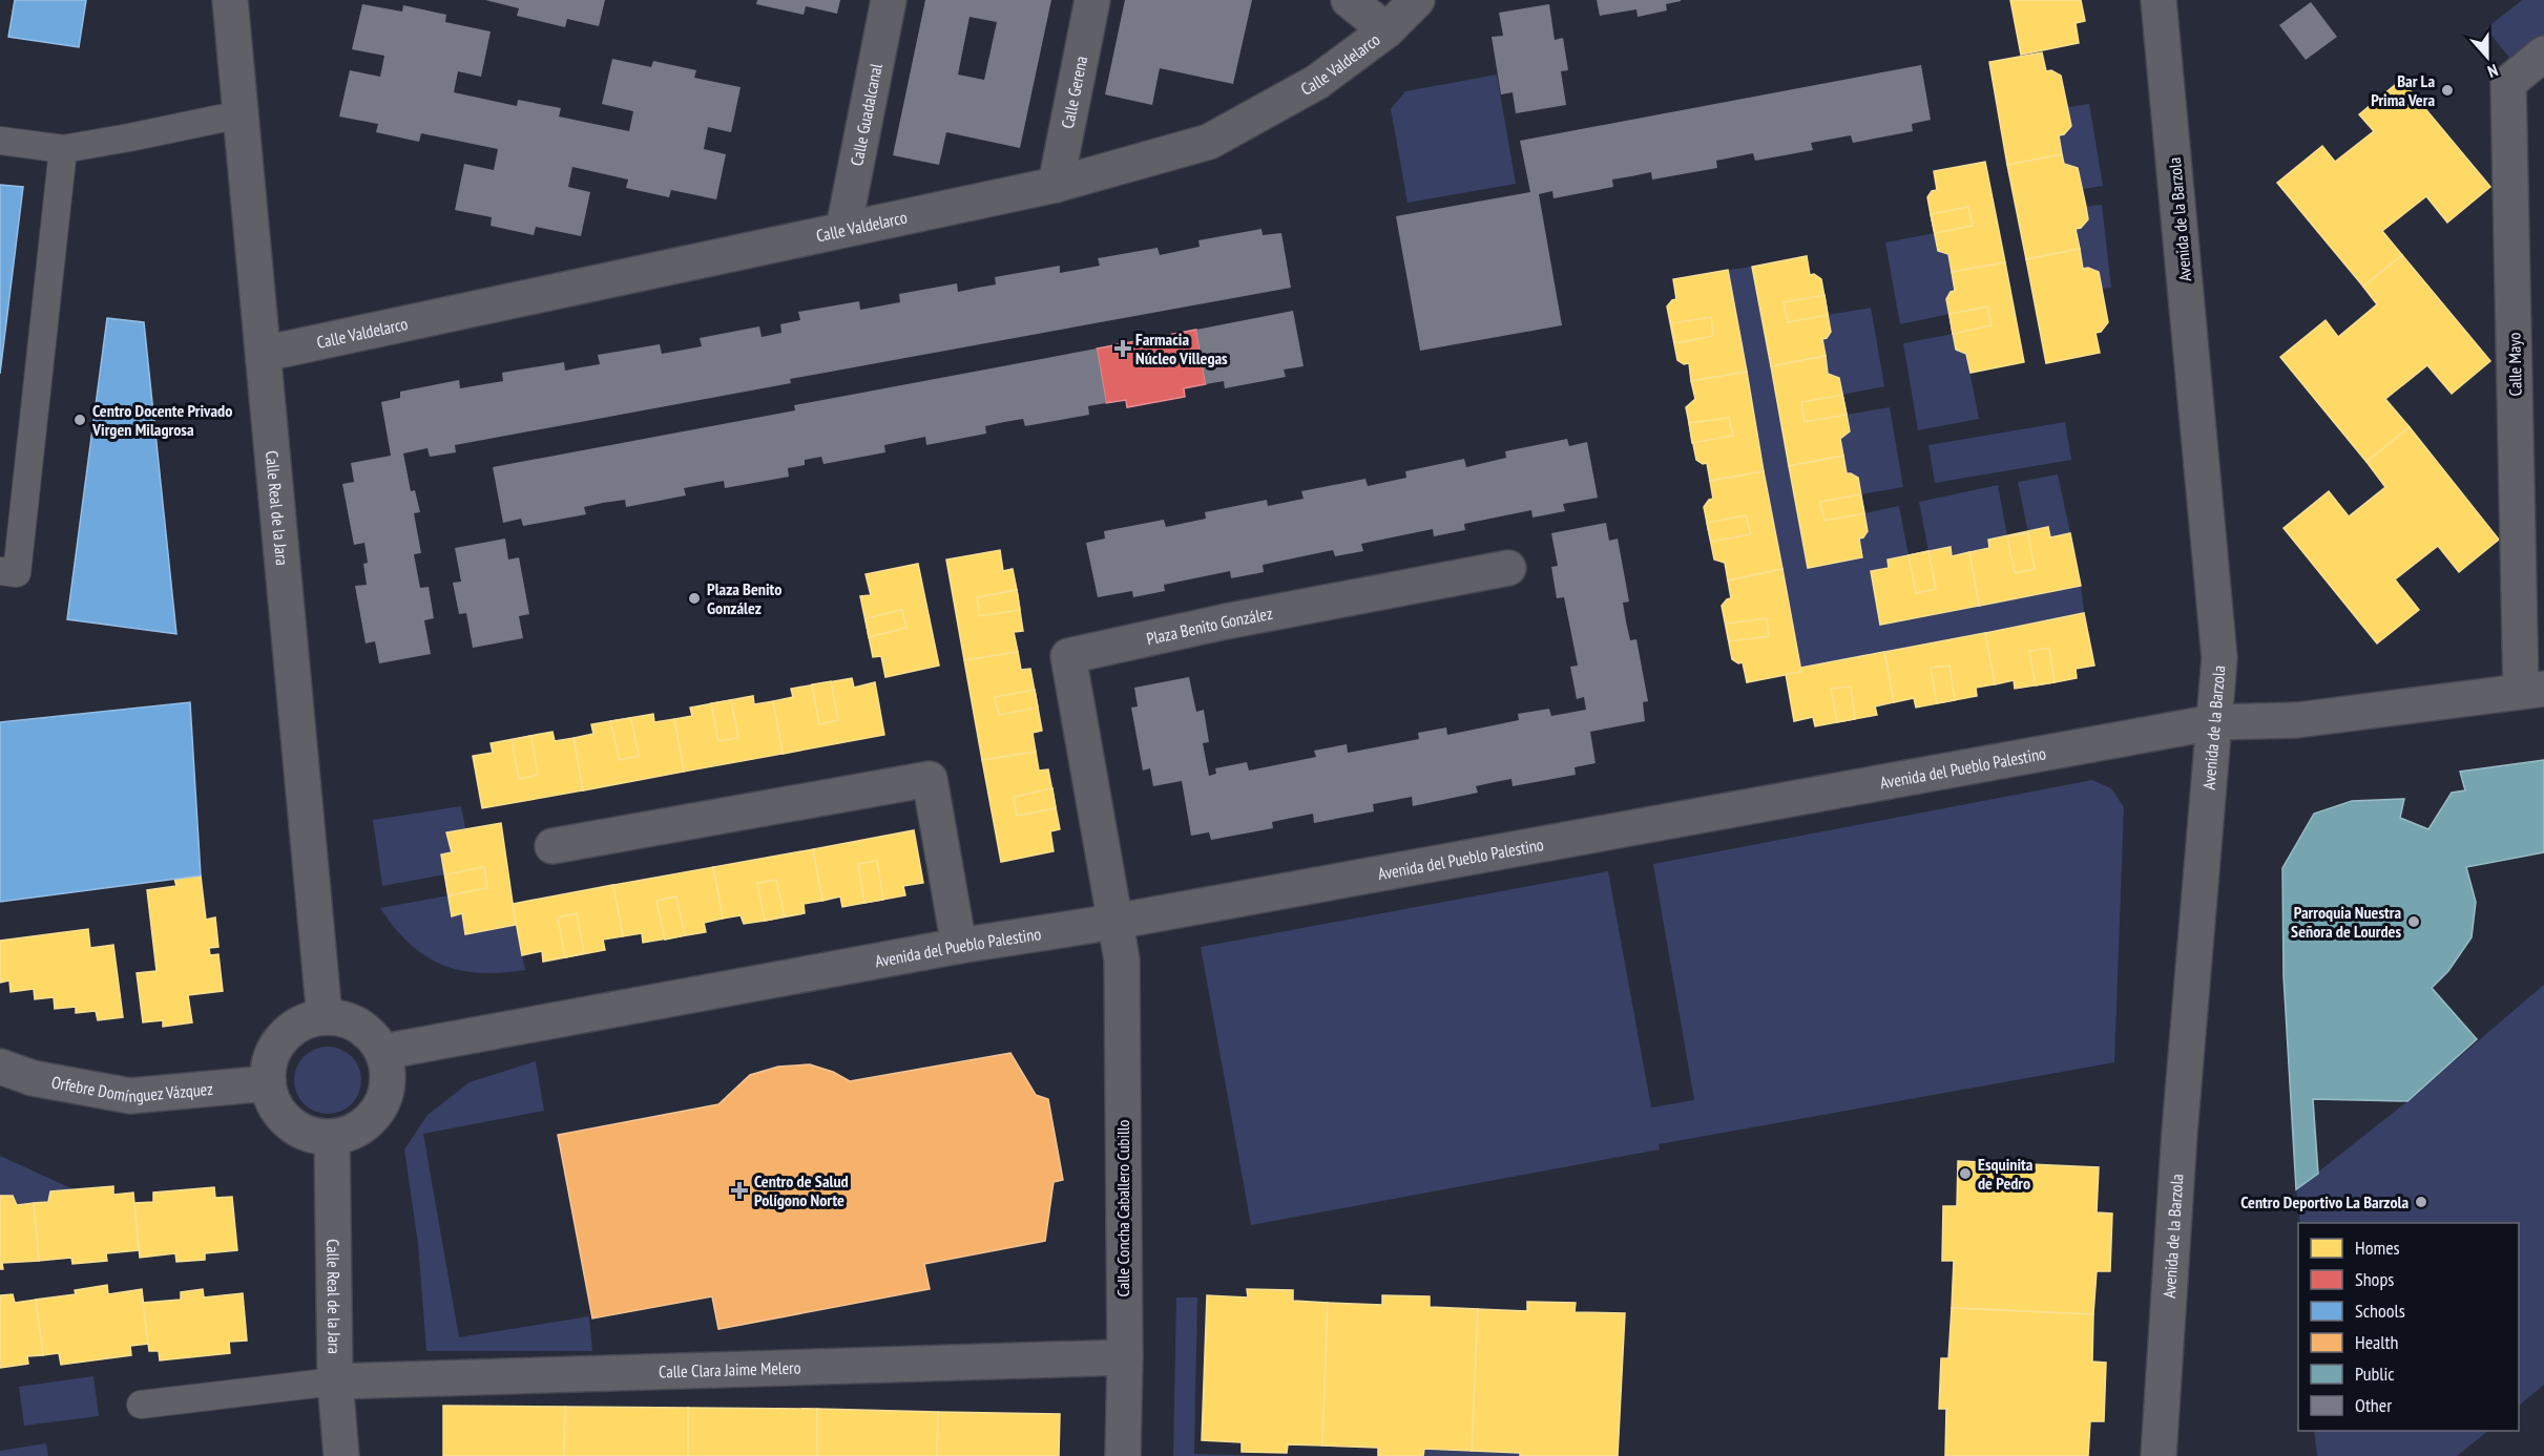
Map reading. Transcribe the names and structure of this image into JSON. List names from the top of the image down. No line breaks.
{"streets":{"street":["Calle Valdelarco","Calle Gerena","Calle Guadalcanal","Avenida de la Barzola","Calle Mayo","Calle Real de la Jara","Plaza Benito González","Avenida del Pueblo Palestino","Orfebre Domínguez Vázquez","Calle Concha Caballero Cubillo","Calle Clara Jaime Melero"]},"crossings":[["Calle Valdelarco","Calle Gerena"],["Calle Valdelarco","Calle Guadalcanal"],["Calle Valdelarco","Calle Real de la Jara"],["Avenida de la Barzola","Avenida del Pueblo Palestino"],["Calle Mayo","Avenida del Pueblo Palestino"],["Calle Real de la Jara","Avenida del Pueblo Palestino"],["Calle Real de la Jara","Orfebre Domínguez Vázquez"],["Calle Real de la Jara","Calle Clara Jaime Melero"],["Plaza Benito González","Avenida del Pueblo Palestino"],["Plaza Benito González","Calle Concha Caballero Cubillo"],["Avenida del Pueblo Palestino","Orfebre Domínguez Vázquez"],["Calle Concha Caballero Cubillo","Calle Clara Jaime Melero"]],"places":{"other":["Bar La Prima Vera","Centro Docente Privado Virgen Milagrosa","Plaza Benito González","Parroquia Nuestra Señora de Lourdes","Esquinita de Pedro","Centro Deportivo La Barzola"],"health":["Farmacia Núcleo Villegas","Centro de Salud Polígono Norte"]},"legend":["Homes","Shops","Schools","Health","Public","Other"],"north":"bottom"}
